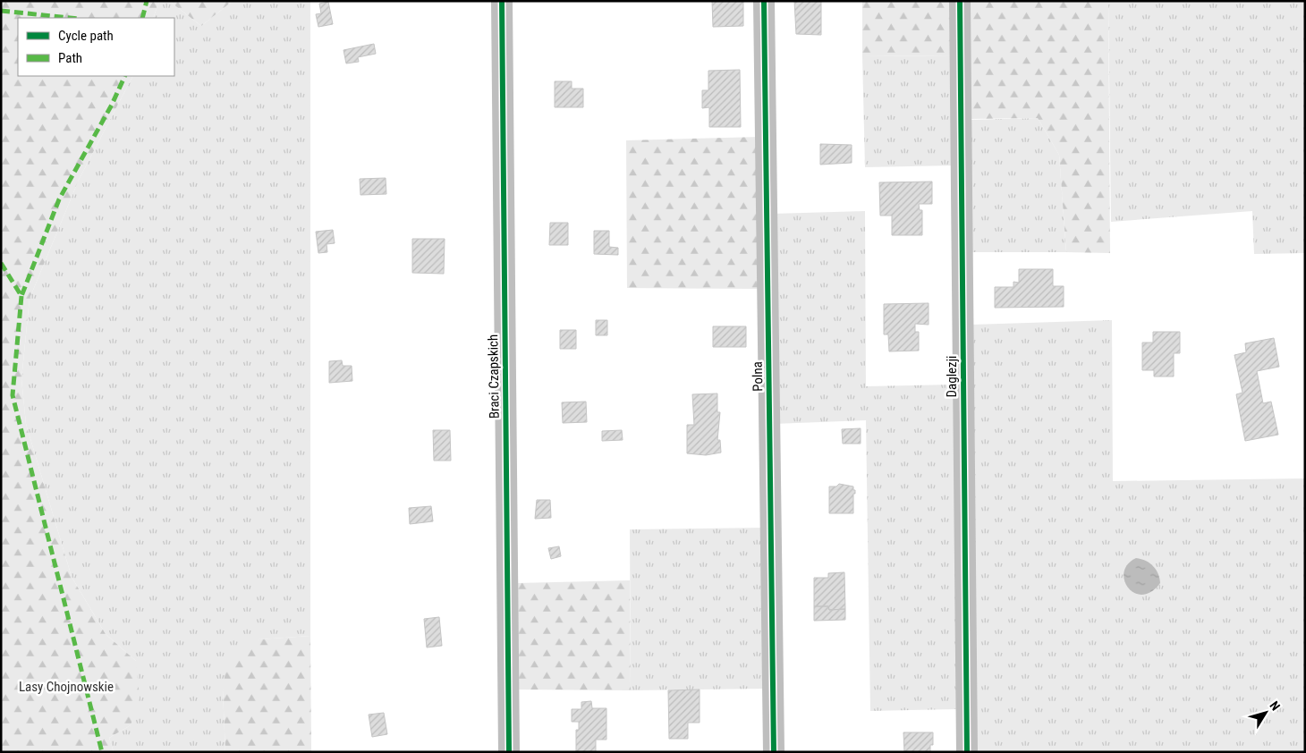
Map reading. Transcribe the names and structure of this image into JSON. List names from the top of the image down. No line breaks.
{"streets":{"street":["Braci Czapskich","Polna","Daglezji"]},"parks":["Lasy Chojnowskie"],"legend":["Cycle path","Path"],"north":"top right"}
